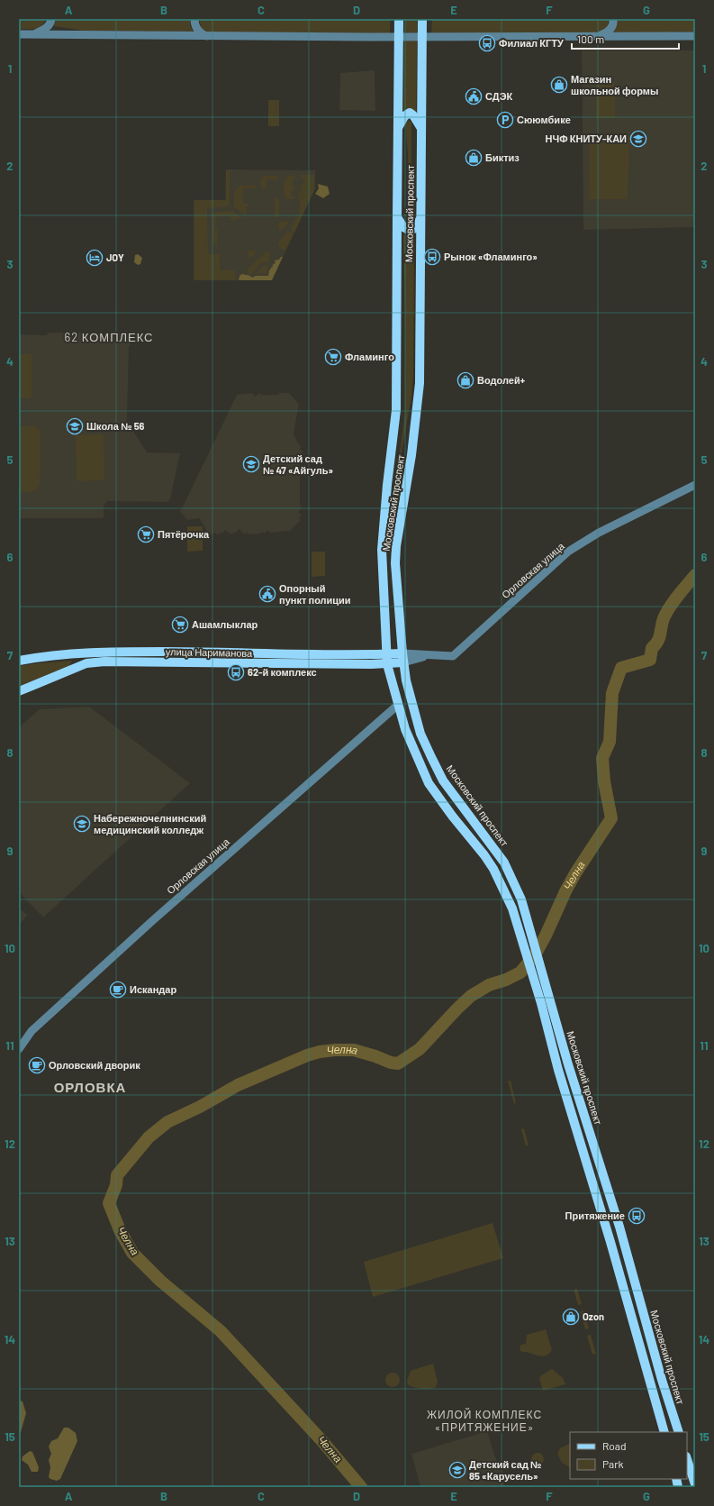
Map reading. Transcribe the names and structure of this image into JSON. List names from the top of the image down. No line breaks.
{"streets":{"main road":["Московский проспект","улица Нариманова"],"street":["Орловская улица"]},"crossings":[["Московский проспект","Орловская улица"],["Московский проспект","улица Нариманова"]],"districts":["62 КОМПЛЕКС","ОРЛОВКА","ЖИЛОЙ КОМПЛЕКС «ПРИТЯЖЕНИЕ»"],"water":["Челна"],"places":{"bus stop":["Филиал КГТУ","Рынок «Фламинго»","62-й комплекс","Притяжение"],"shop":["Магазин школьной формы","Биктиз","Водолей+","Ozon"],"public building":["СДЭК","Опорный пункт полиции"],"parking":["Сююмбике"],"school or university":["НЧФ КНИТУ-КАИ","Школа № 56","Детский сад № 47 «Айгуль»","Набережночелнинский медицинский колледж","Детский сад № 85 «Карусель»"],"hotel":["JOY"],"supermarket":["Фламинго","Пятёрочка","Ашамлыклар"],"cafe":["Искандар","Орловский дворик"]},"legend":["Road","Park"],"scale_bar":"100 m","grid":{"columns":["A","B","C","D","E","F","G"],"rows":["1","2","3","4","5","6","7","8","9","10","11","12","13","14","15"]}}
